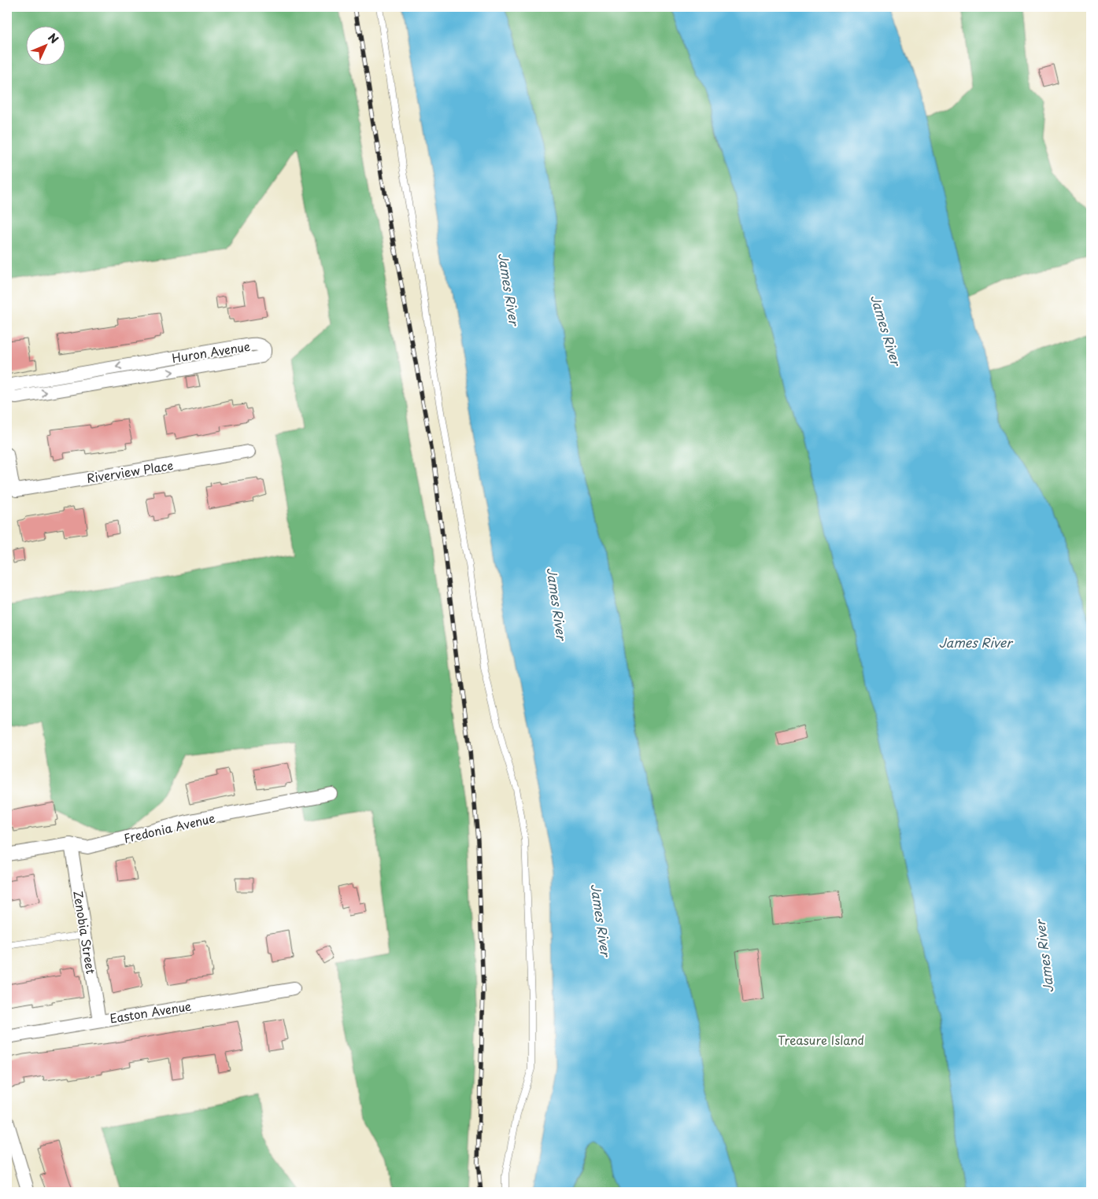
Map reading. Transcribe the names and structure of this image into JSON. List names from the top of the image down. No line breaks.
{"streets":{"street":["Huron Avenue","Riverview Place","Fredonia Avenue","Zenobia Street","Easton Avenue"]},"crossings":[["Fredonia Avenue","Zenobia Street"],["Zenobia Street","Easton Avenue"]],"water":["James River"],"parks":["Treasure Island"],"north":"top right"}
